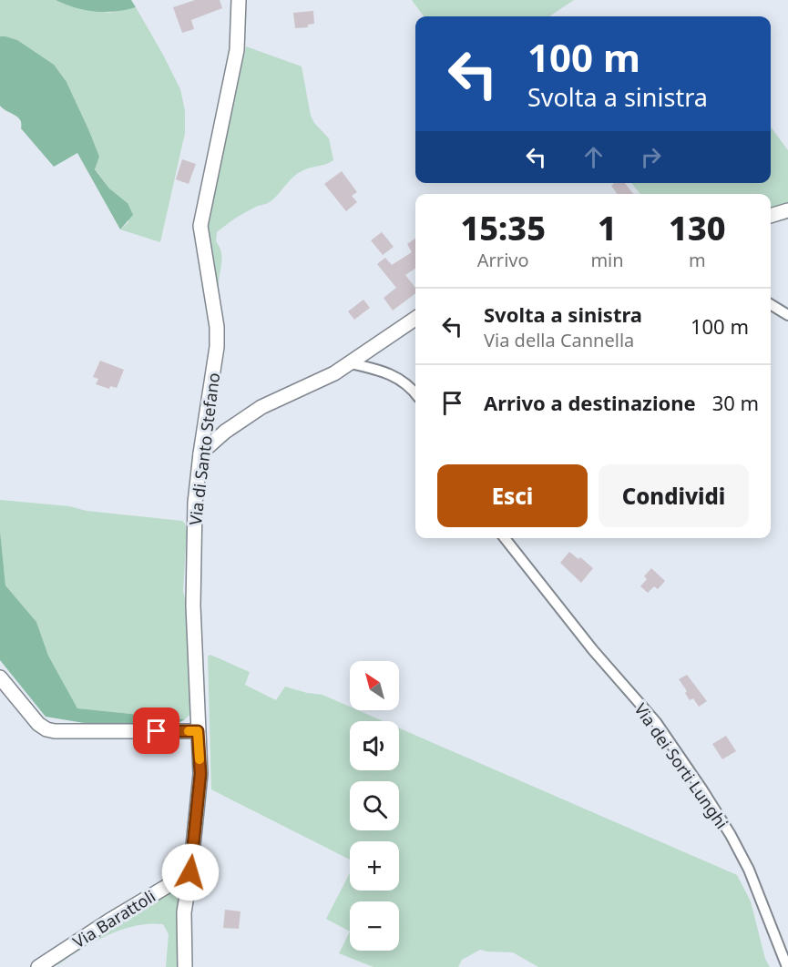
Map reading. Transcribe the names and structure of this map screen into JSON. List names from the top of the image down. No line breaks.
{"streets":{"street":["Via di Santo Stefano","Via dei Sorti Lunghi","Via Barattoli"]},"crossings":[["Via di Santo Stefano","Via Barattoli"]],"north":"top left","page":{"turn":["100 m","Svolta a sinistra"],"eta":["15:35","Arrivo","1","min","130","m"],"list":[{"name":"Svolta a sinistra","note":"Via della Cannella","value":"100 m"},{"name":"Arrivo a destinazione","value":"30 m"}],"buttons":["Esci","Condividi"],"map_buttons":["+","−"]}}
